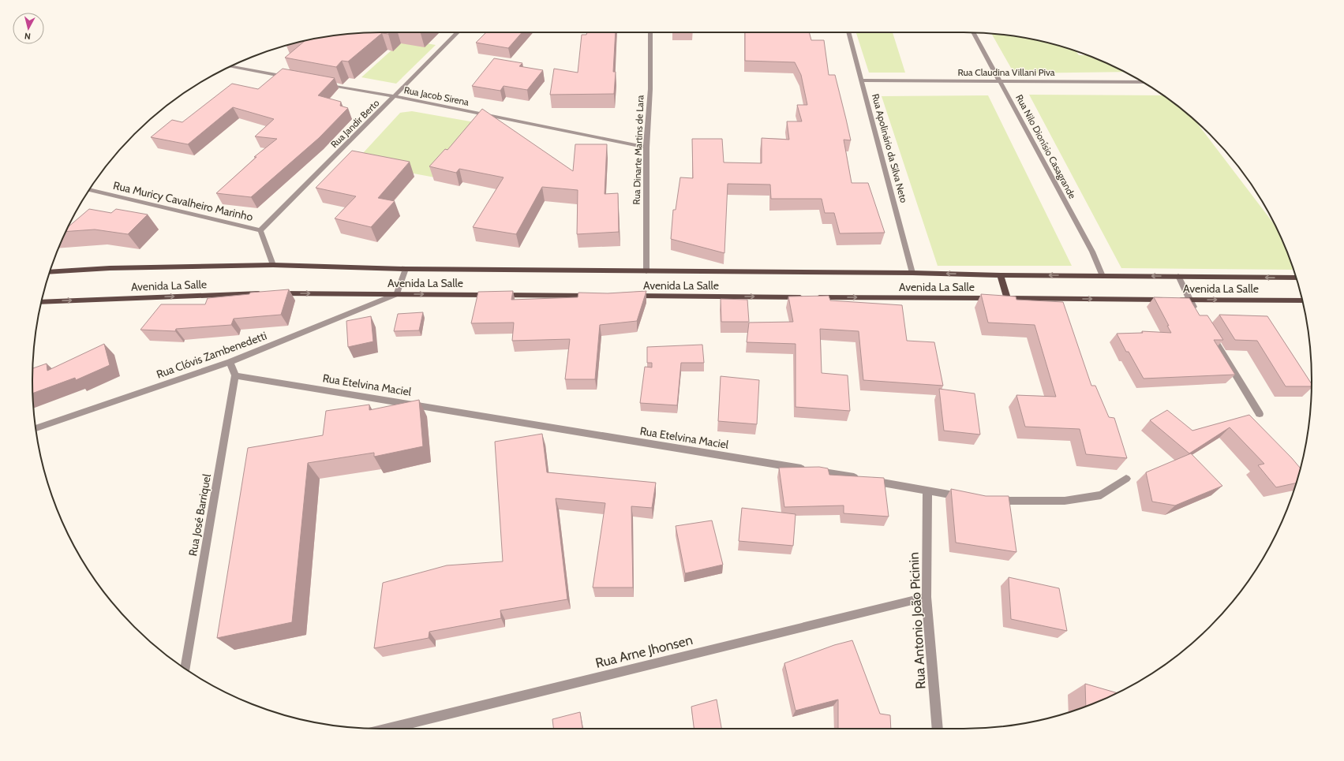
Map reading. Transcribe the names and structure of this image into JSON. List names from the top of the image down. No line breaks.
{"streets":{"main road":["Avenida La Salle"],"street":["Rua Claudina Villani Piva","Rua Jacob Sirena","Rua Jandir Berto","Rua Nilo Dionísio Casagrande","Rua Apolinário da Silva Neto","Rua Dinarte Martins de Lara","Rua Muricy Cavalheiro Marinho","Rua Clóvis Zambenedetti","Rua Etelvina Maciel","Rua José Barriquel","Rua Antonio João Picinin","Rua Arne Jhonsen"]},"crossings":[["Rua Claudina Villani Piva","Rua Nilo Dionísio Casagrande"],["Rua Claudina Villani Piva","Rua Apolinário da Silva Neto"],["Rua Jacob Sirena","Rua Jandir Berto"],["Rua Jacob Sirena","Rua Dinarte Martins de Lara"],["Rua Jandir Berto","Rua Muricy Cavalheiro Marinho"],["Rua Nilo Dionísio Casagrande","Avenida La Salle"],["Rua Apolinário da Silva Neto","Avenida La Salle"],["Rua Dinarte Martins de Lara","Avenida La Salle"],["Rua Muricy Cavalheiro Marinho","Avenida La Salle"],["Avenida La Salle","Rua Clóvis Zambenedetti"],["Rua Etelvina Maciel","Rua José Barriquel"],["Rua Etelvina Maciel","Rua Antonio João Picinin"],["Rua Antonio João Picinin","Rua Arne Jhonsen"]],"north":"bottom"}
